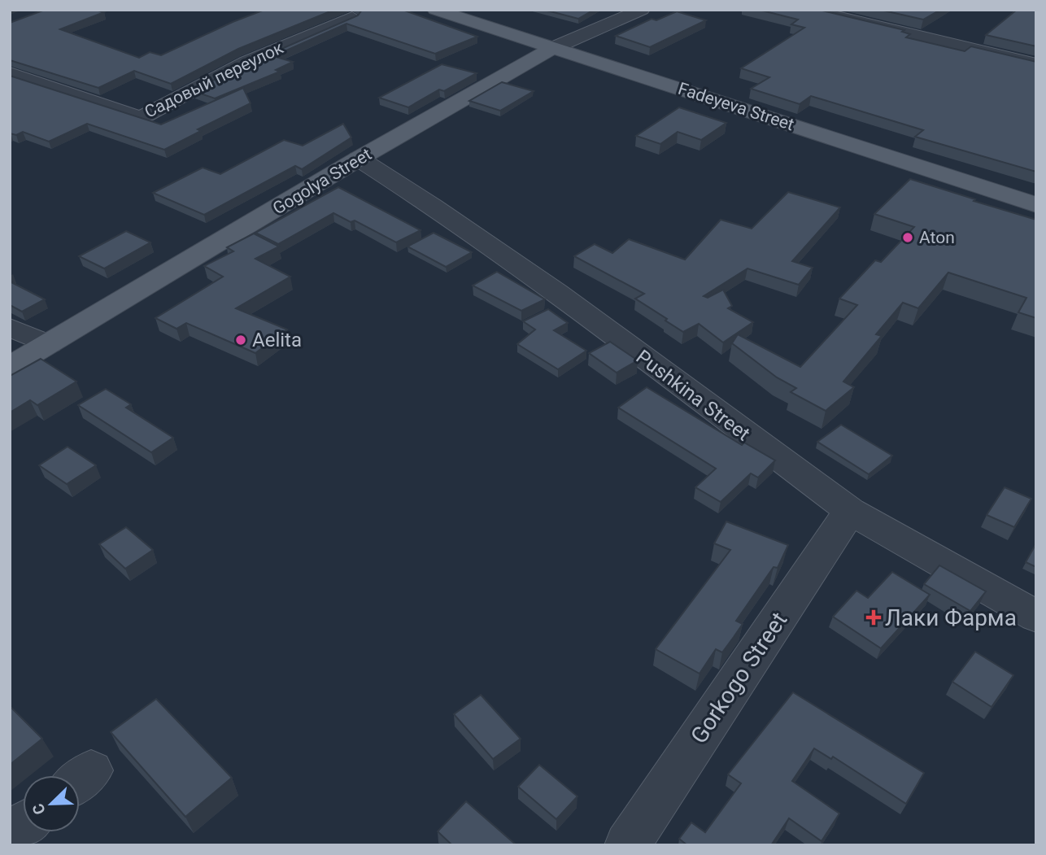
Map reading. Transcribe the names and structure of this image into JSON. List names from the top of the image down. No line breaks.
{"streets":{"main road":["Fadeyeva Street","Gogolya Street"],"street":["Садовый переулок","Pushkina Street","Gorkogo Street"]},"crossings":[["Fadeyeva Street","Gogolya Street"],["Gogolya Street","Pushkina Street"],["Pushkina Street","Gorkogo Street"]],"places":{"other":["Aton","Aelita"],"health":["Лаки Фарма"]},"north":"bottom left"}
